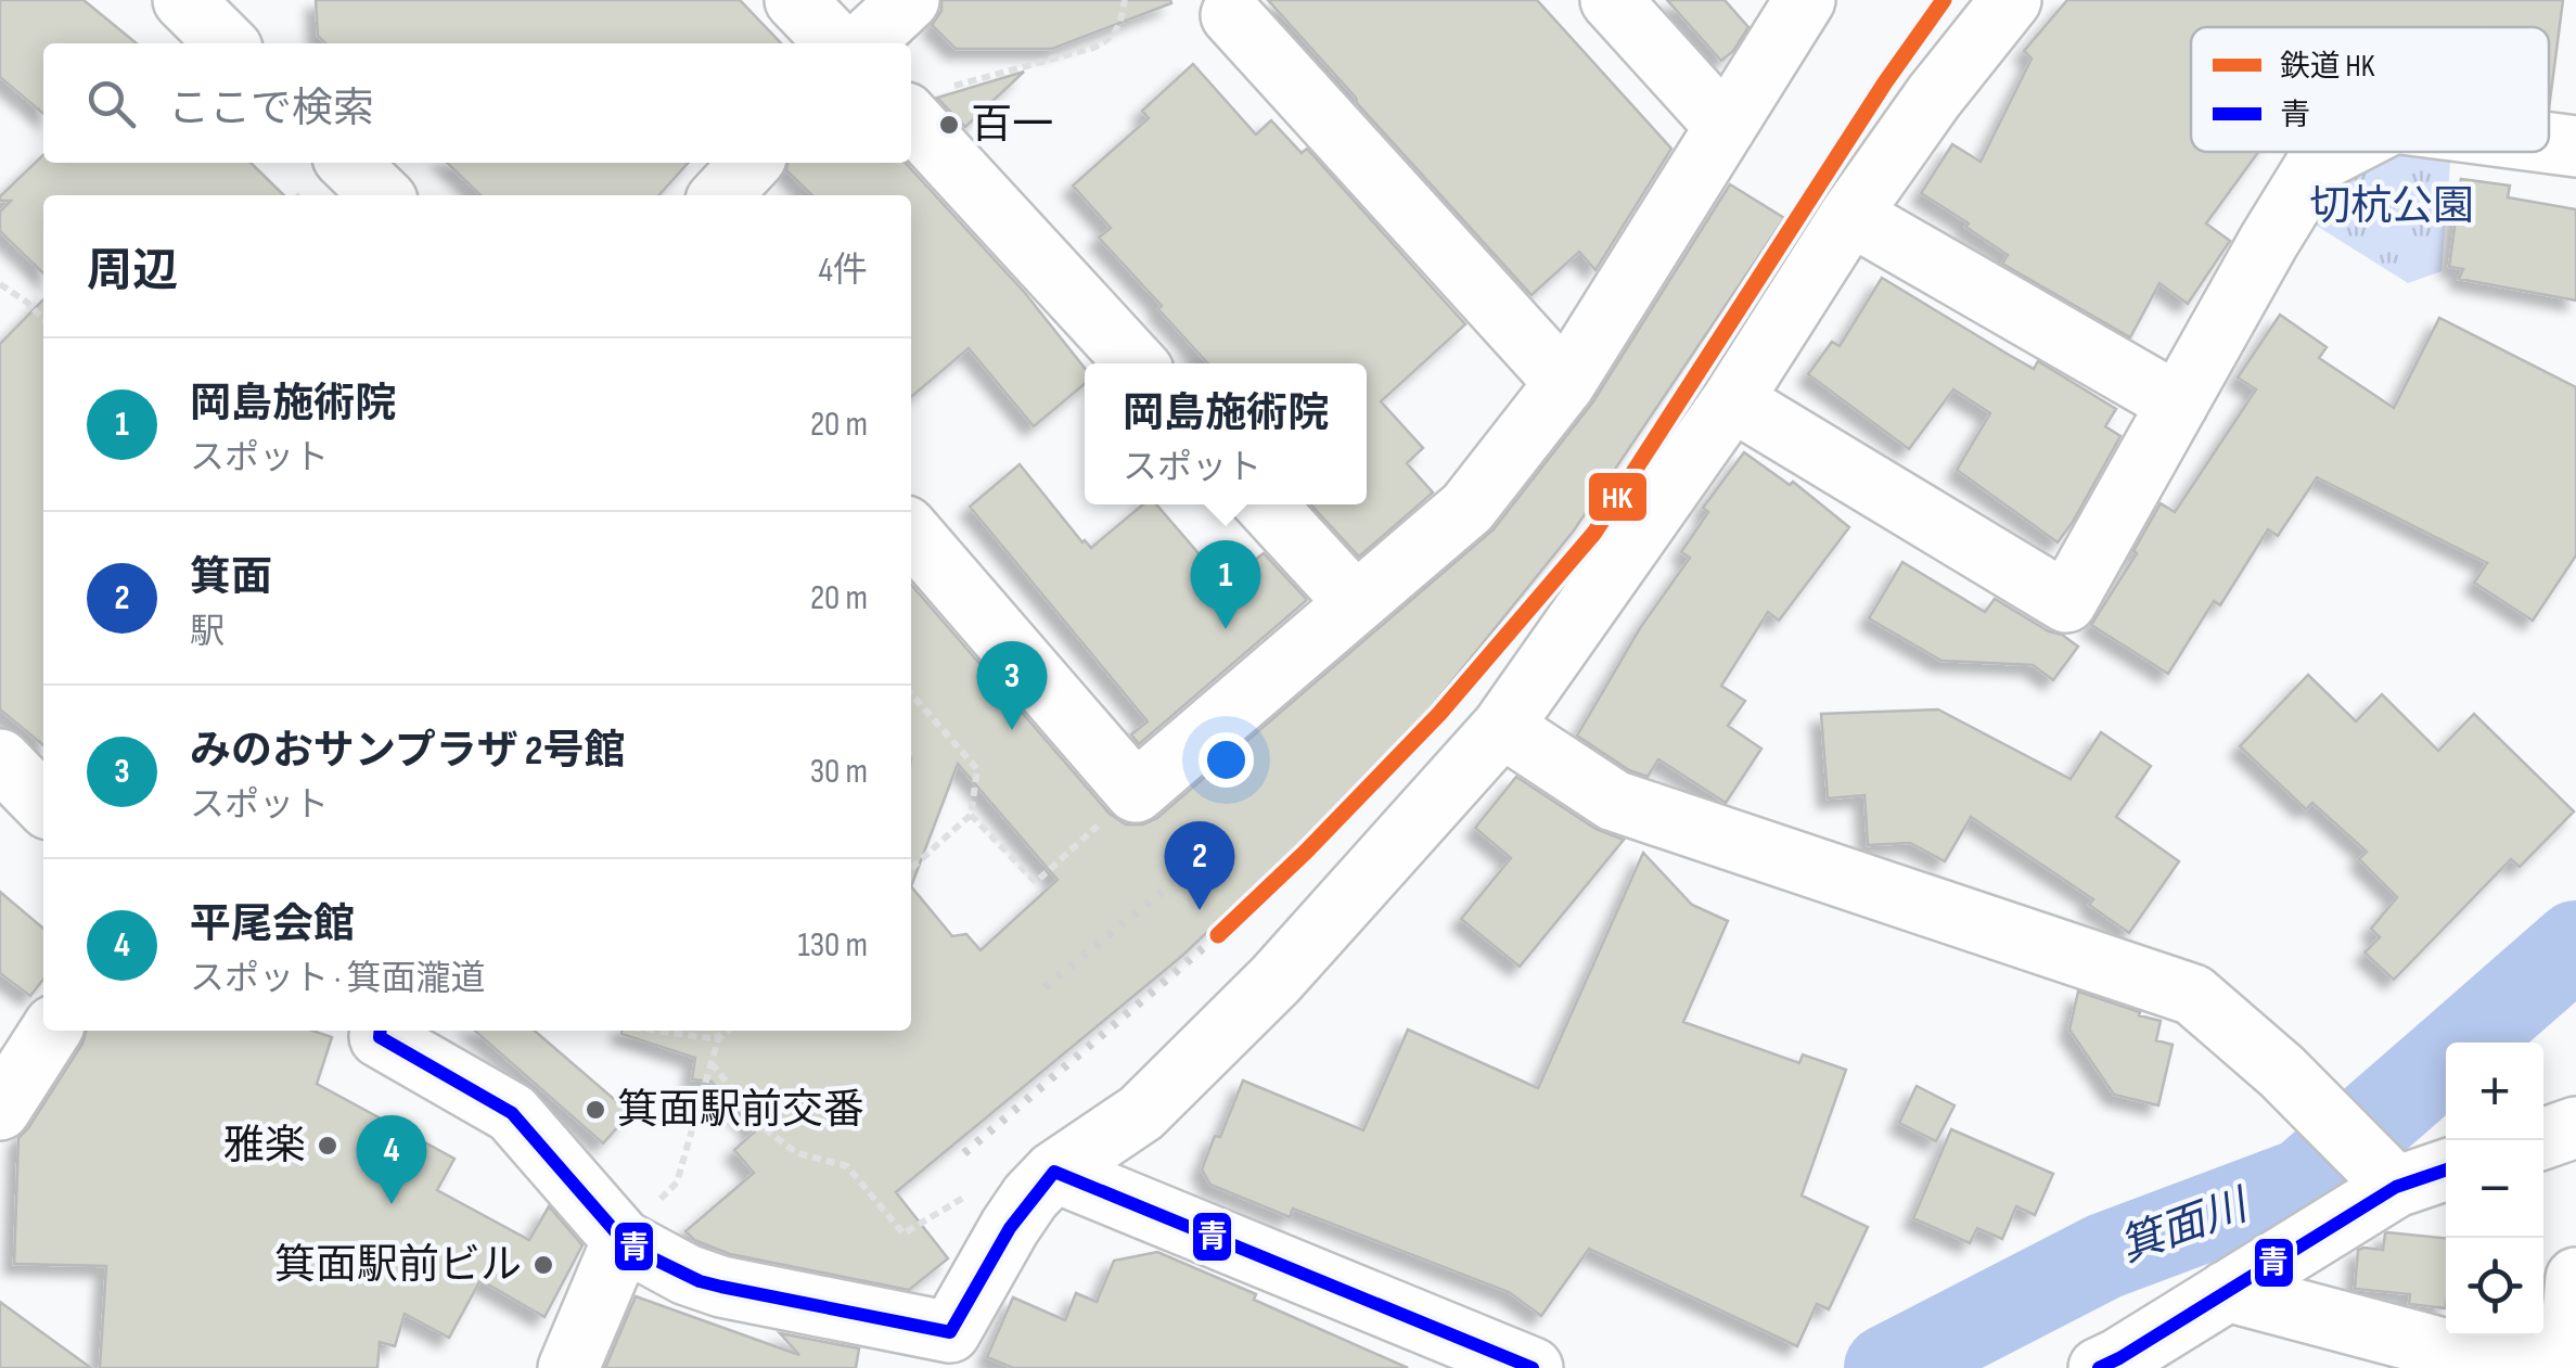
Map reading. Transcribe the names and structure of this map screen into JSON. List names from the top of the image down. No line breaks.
{"water":["箕面川"],"parks":["切杭公園"],"places":["百一","箕面駅前交番","雅楽","箕面駅前ビル"],"lines":["rail line HK","transit line 青"],"legend":["鉄道 HK","青"],"page":{"search":"ここで検索","heading":["周辺","4件"],"list":[{"mark":"1","name":"岡島施術院","note":"スポット","value":"20 m"},{"mark":"2","name":"箕面","note":"駅","value":"20 m"},{"mark":"3","name":"みのおサンプラザ 2号館","note":"スポット","value":"30 m"},{"mark":"4","name":"平尾会館","note":"スポット · 箕面瀧道","value":"130 m"}],"popup":["岡島施術院","スポット"],"pins":["1","3","2","4"],"map_buttons":["+","−"]}}
